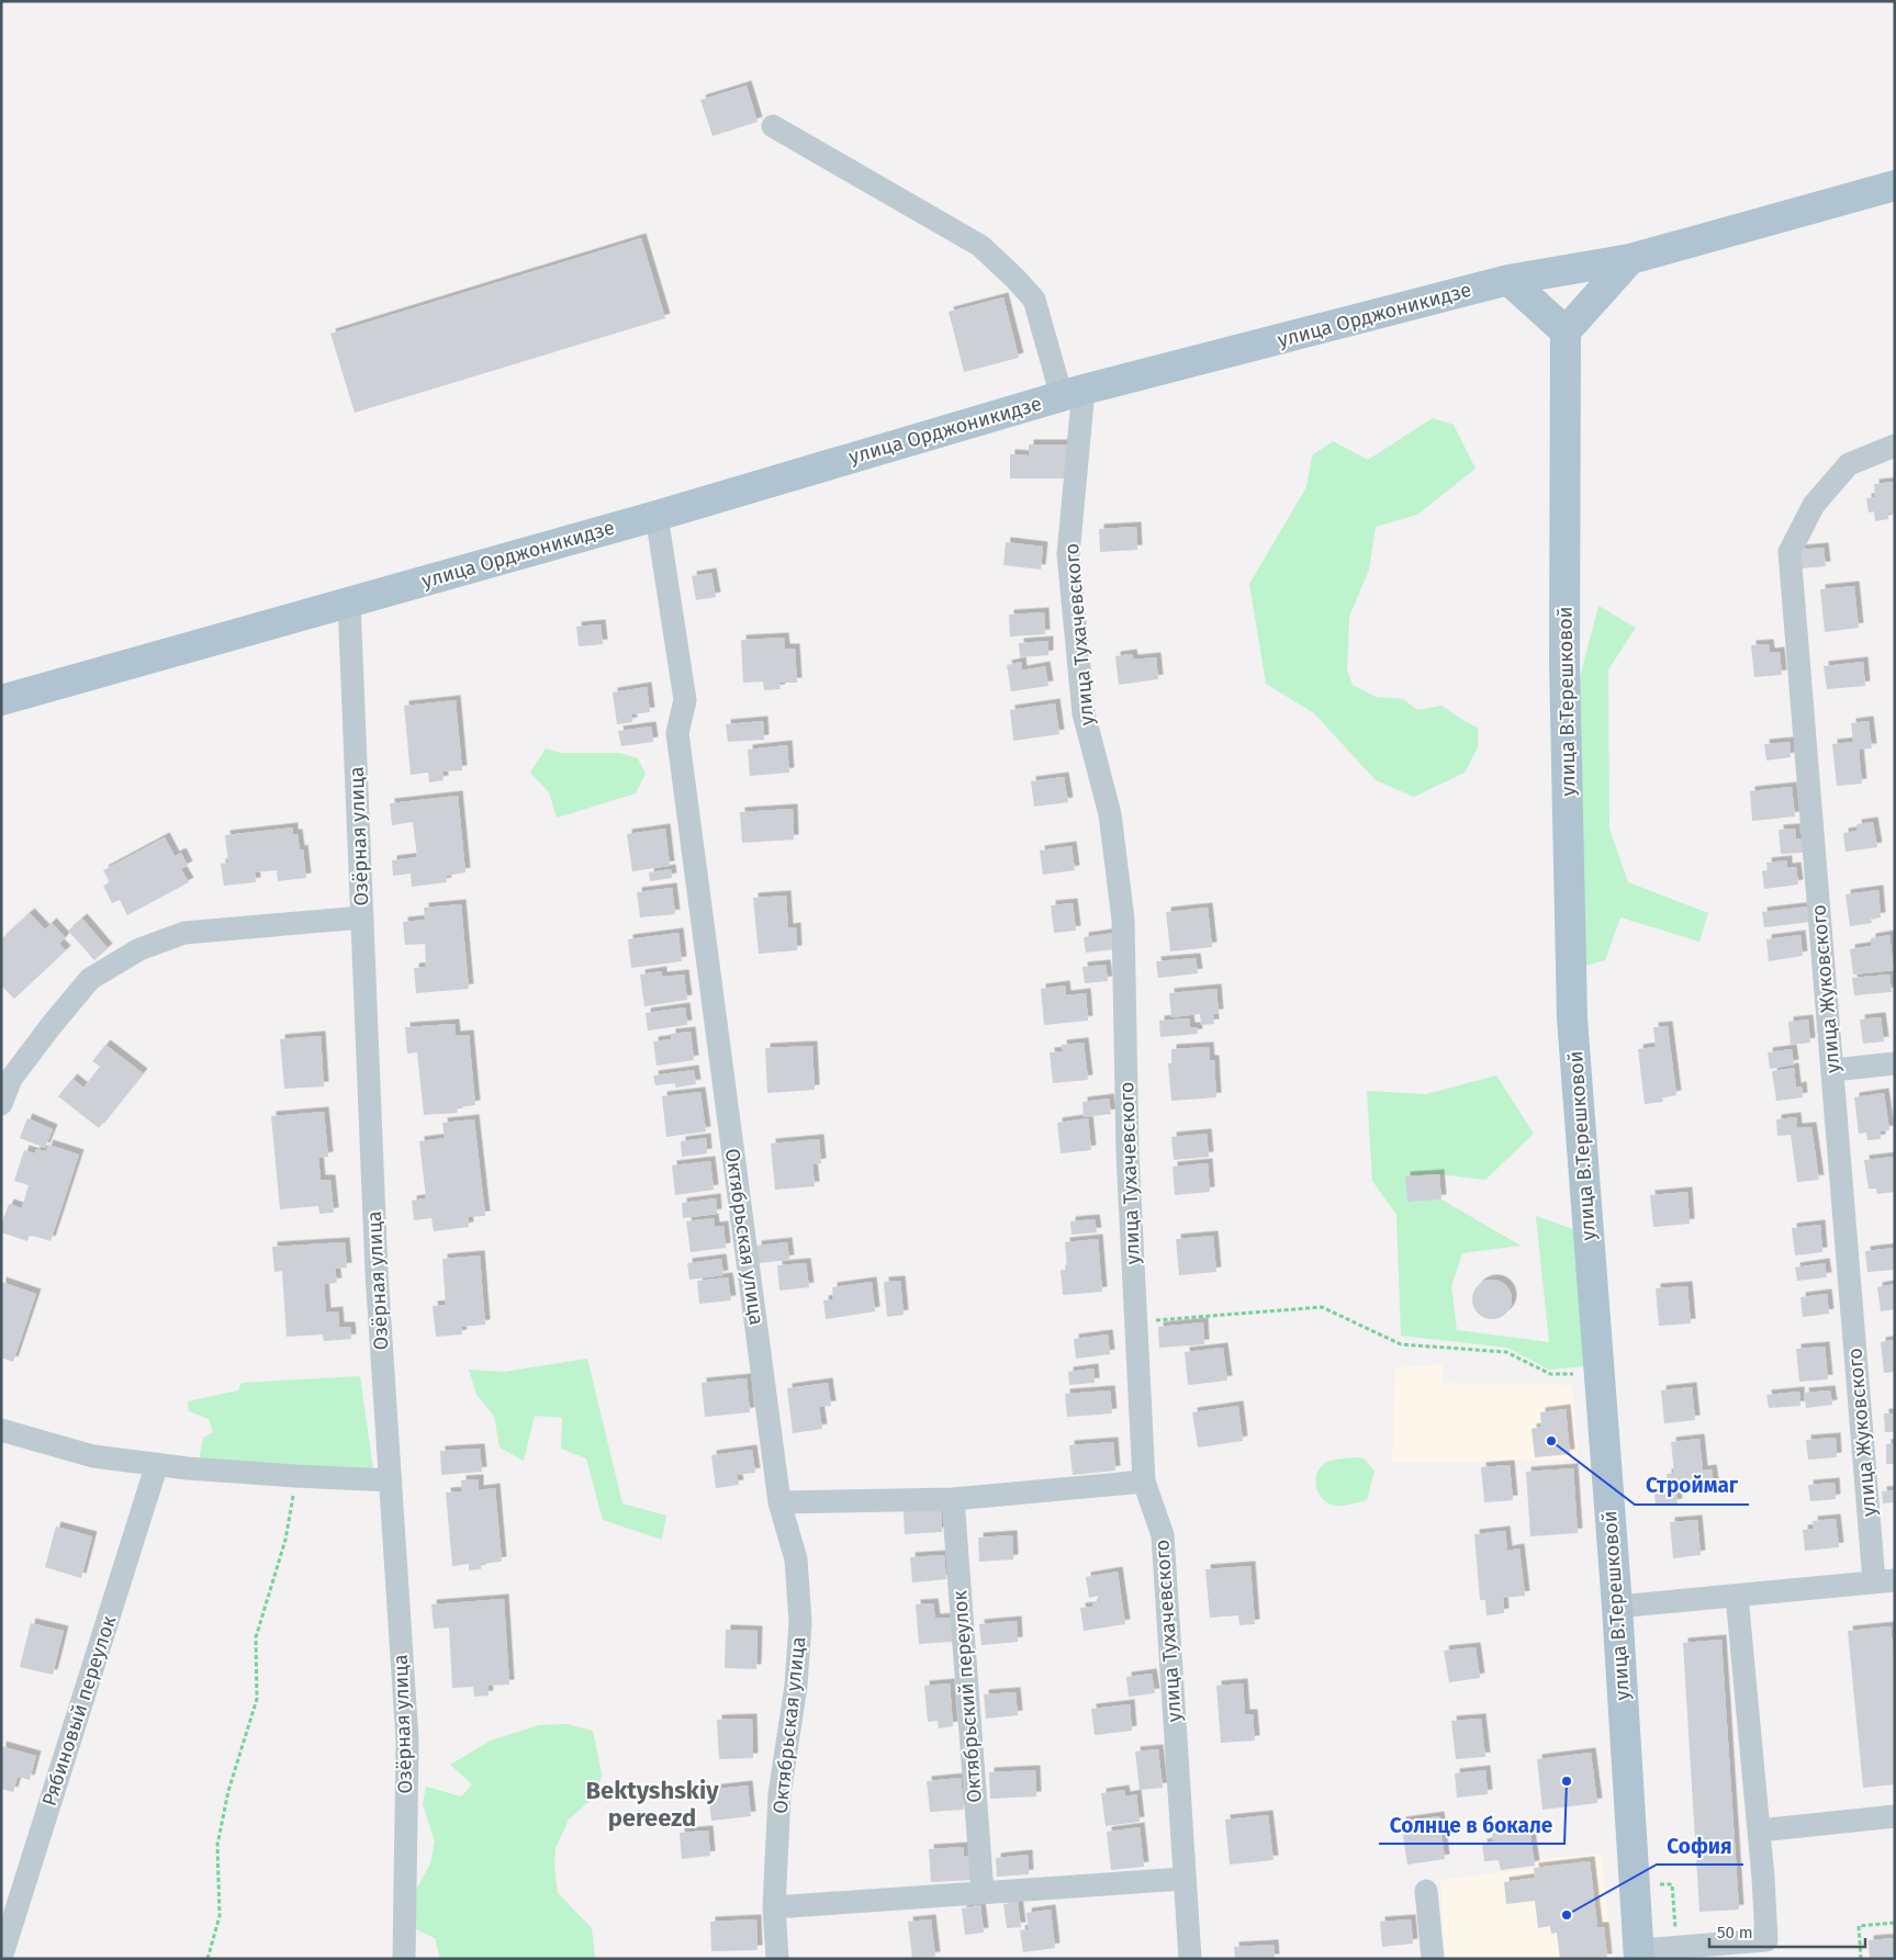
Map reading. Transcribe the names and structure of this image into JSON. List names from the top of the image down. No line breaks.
{"streets":{"main road":["улица Орджоникидзе","улица В.Терешковой"],"street":["улица Тухачевского","Озёрная улица","улица Жуковского","Октябрьская улица","Октябрьский переулок","Рябиновый переулок"]},"crossings":[["улица Орджоникидзе","улица Тухачевского"],["улица Орджоникидзе","Озёрная улица"],["улица Орджоникидзе","Октябрьская улица"]],"districts":["Bektyshskiy pereezd"],"places":["Строймаг","Солнце в бокале","София"],"scale_bar":"50 m"}
